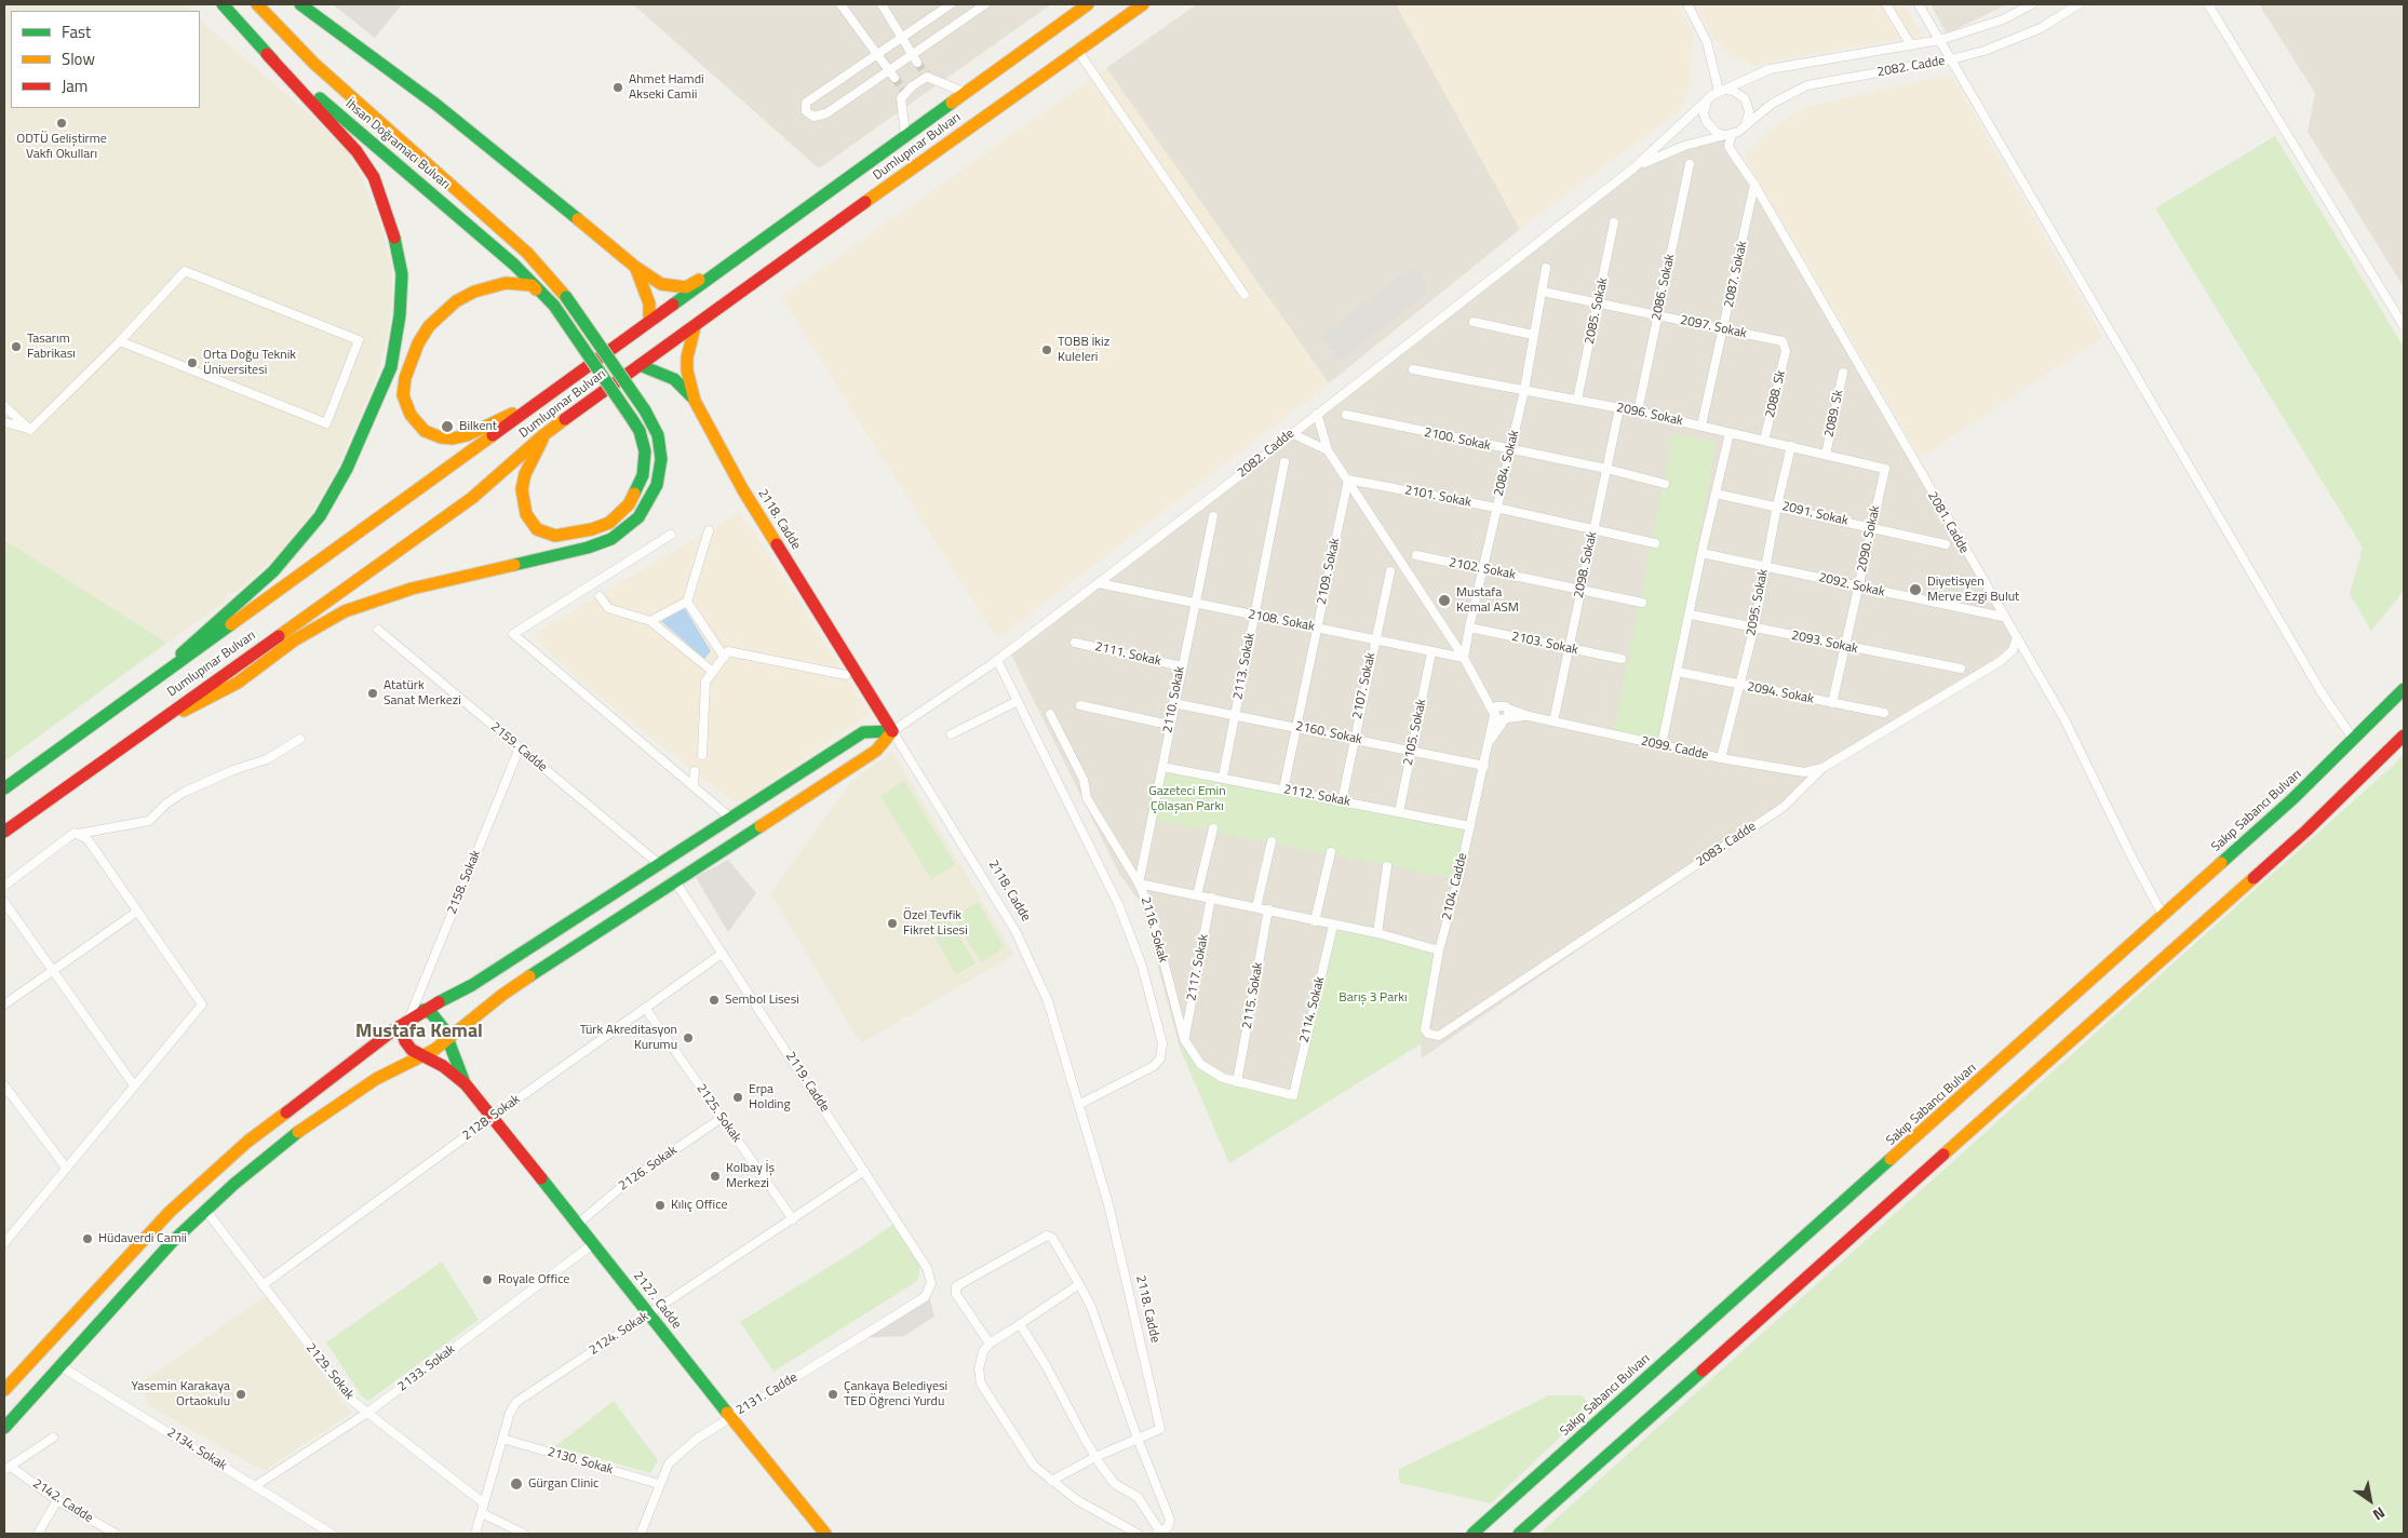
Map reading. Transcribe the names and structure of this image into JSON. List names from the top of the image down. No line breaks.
{"streets":{"main road":["İhsan Doğramacı Bulvarı","Dumlupınar Bulvarı","2118. Cadde","Sakıp Sabancı Bulvarı","2127. Cadde"],"street":["2082. Cadde","2087. Sokak","2086. Sokak","2085. Sokak","2097. Sokak","2088. Sk","2089. Sk","2096. Sokak","2100. Sokak","2084. Sokak","2101. Sokak","2091. Sokak","2081. Cadde","2090. Sokak","2098. Sokak","2102. Sokak","2109. Sokak","2092. Sokak","2095. Sokak","2108. Sokak","2093. Sokak","2103. Sokak","2111. Sokak","2113. Sokak","2107. Sokak","2094. Sokak","2110. Sokak","2105. Sokak","2160. Sokak","2159. Cadde","2099. Cadde","2112. Sokak","2083. Cadde","2158. Sokak","2104. Cadde","2116. Sokak","2117. Sokak","2115. Sokak","2114. Sokak","2119. Cadde","2125. Sokak","2128. Sokak","2126. Sokak","2124. Sokak","2133. Sokak","2129. Sokak","2131. Cadde","2134. Sokak","2130. Sokak","2142. Cadde"]},"crossings":[["2082. Cadde","2118. Cadde"],["2082. Cadde","2081. Cadde"],["2082. Cadde","2108. Sokak"],["2087. Sokak","2097. Sokak"],["2087. Sokak","2096. Sokak"],["2087. Sokak","2081. Cadde"],["2086. Sokak","2097. Sokak"],["2086. Sokak","2096. Sokak"],["2085. Sokak","2097. Sokak"],["2085. Sokak","2096. Sokak"],["2097. Sokak","2088. Sk"],["2097. Sokak","2084. Sokak"],["2088. Sk","2096. Sokak"],["2089. Sk","2096. Sokak"],["2096. Sokak","2084. Sokak"],["2096. Sokak","2090. Sokak"],["2096. Sokak","2098. Sokak"],["2096. Sokak","2095. Sokak"],["2100. Sokak","2084. Sokak"],["2100. Sokak","2098. Sokak"],["2084. Sokak","2101. Sokak"],["2084. Sokak","2102. Sokak"],["2084. Sokak","2108. Sokak"],["2084. Sokak","2103. Sokak"],["2101. Sokak","2098. Sokak"],["2101. Sokak","2109. Sokak"],["2091. Sokak","2090. Sokak"],["2091. Sokak","2095. Sokak"],["2081. Cadde","2092. Sokak"],["2081. Cadde","Sakıp Sabancı Bulvarı"],["2081. Cadde","2083. Cadde"],["2090. Sokak","2092. Sokak"],["2090. Sokak","2093. Sokak"],["2090. Sokak","2094. Sokak"],["2098. Sokak","2102. Sokak"],["2098. Sokak","2103. Sokak"],["2098. Sokak","2099. Cadde"],["2109. Sokak","2108. Sokak"],["2109. Sokak","2160. Sokak"],["2109. Sokak","2112. Sokak"],["2092. Sokak","2095. Sokak"],["2095. Sokak","2093. Sokak"],["2095. Sokak","2094. Sokak"],["2095. Sokak","2099. Cadde"],["2108. Sokak","2113. Sokak"],["2108. Sokak","2107. Sokak"],["2108. Sokak","2110. Sokak"],["2108. Sokak","2105. Sokak"],["2111. Sokak","2110. Sokak"],["2113. Sokak","2160. Sokak"],["2113. Sokak","2112. Sokak"],["2107. Sokak","2160. Sokak"],["2107. Sokak","2112. Sokak"],["2110. Sokak","2160. Sokak"],["2110. Sokak","2112. Sokak"],["2110. Sokak","2116. Sokak"],["2105. Sokak","2160. Sokak"],["2105. Sokak","2112. Sokak"],["2160. Sokak","2104. Cadde"],["2159. Cadde","2158. Sokak"],["2099. Cadde","2083. Cadde"],["2099. Cadde","2104. Cadde"],["2112. Sokak","2104. Cadde"],["2083. Cadde","2104. Cadde"],["2158. Sokak","2127. Cadde"],["2116. Sokak","2117. Sokak"],["2116. Sokak","2115. Sokak"],["2116. Sokak","2114. Sokak"],["2119. Cadde","2128. Sokak"],["2119. Cadde","2124. Sokak"],["2119. Cadde","2131. Cadde"],["2125. Sokak","2128. Sokak"],["2125. Sokak","2126. Sokak"],["2125. Sokak","2124. Sokak"],["2128. Sokak","2127. Cadde"],["2128. Sokak","2129. Sokak"],["2126. Sokak","2127. Cadde"],["2127. Cadde","2124. Sokak"],["2127. Cadde","2133. Sokak"],["2127. Cadde","2131. Cadde"],["2124. Sokak","2129. Sokak"],["2124. Sokak","2130. Sokak"],["2133. Sokak","2129. Sokak"],["2133. Sokak","2134. Sokak"],["2131. Cadde","2130. Sokak"]],"districts":["Mustafa Kemal"],"parks":["Gazeteci Emin Çölaşan Parkı","Barış 3 Parkı"],"places":["Ahmet Hamdi Akseki Camii","ODTÜ Geliştirme Vakfı Okulları","Tasarım Fabrikası","TOBB İkiz Kuleleri","Orta Doğu Teknik Üniversitesi","Bilkent","Diyetisyen Merve Ezgi Bulut","Mustafa Kemal ASM","Atatürk Sanat Merkezi","Özel Tevfik Fikret Lisesi","Sembol Lisesi","Türk Akreditasyon Kurumu","Erpa Holding","Kolbay İş Merkezi","Kılıç Office","Hüdaverdi Camii","Royale Office","Yasemin Karakaya Ortaokulu","Çankaya Belediyesi TED Öğrenci Yurdu","Gürgan Clinic"],"legend":["Fast","Slow","Jam"],"north":"bottom right"}
